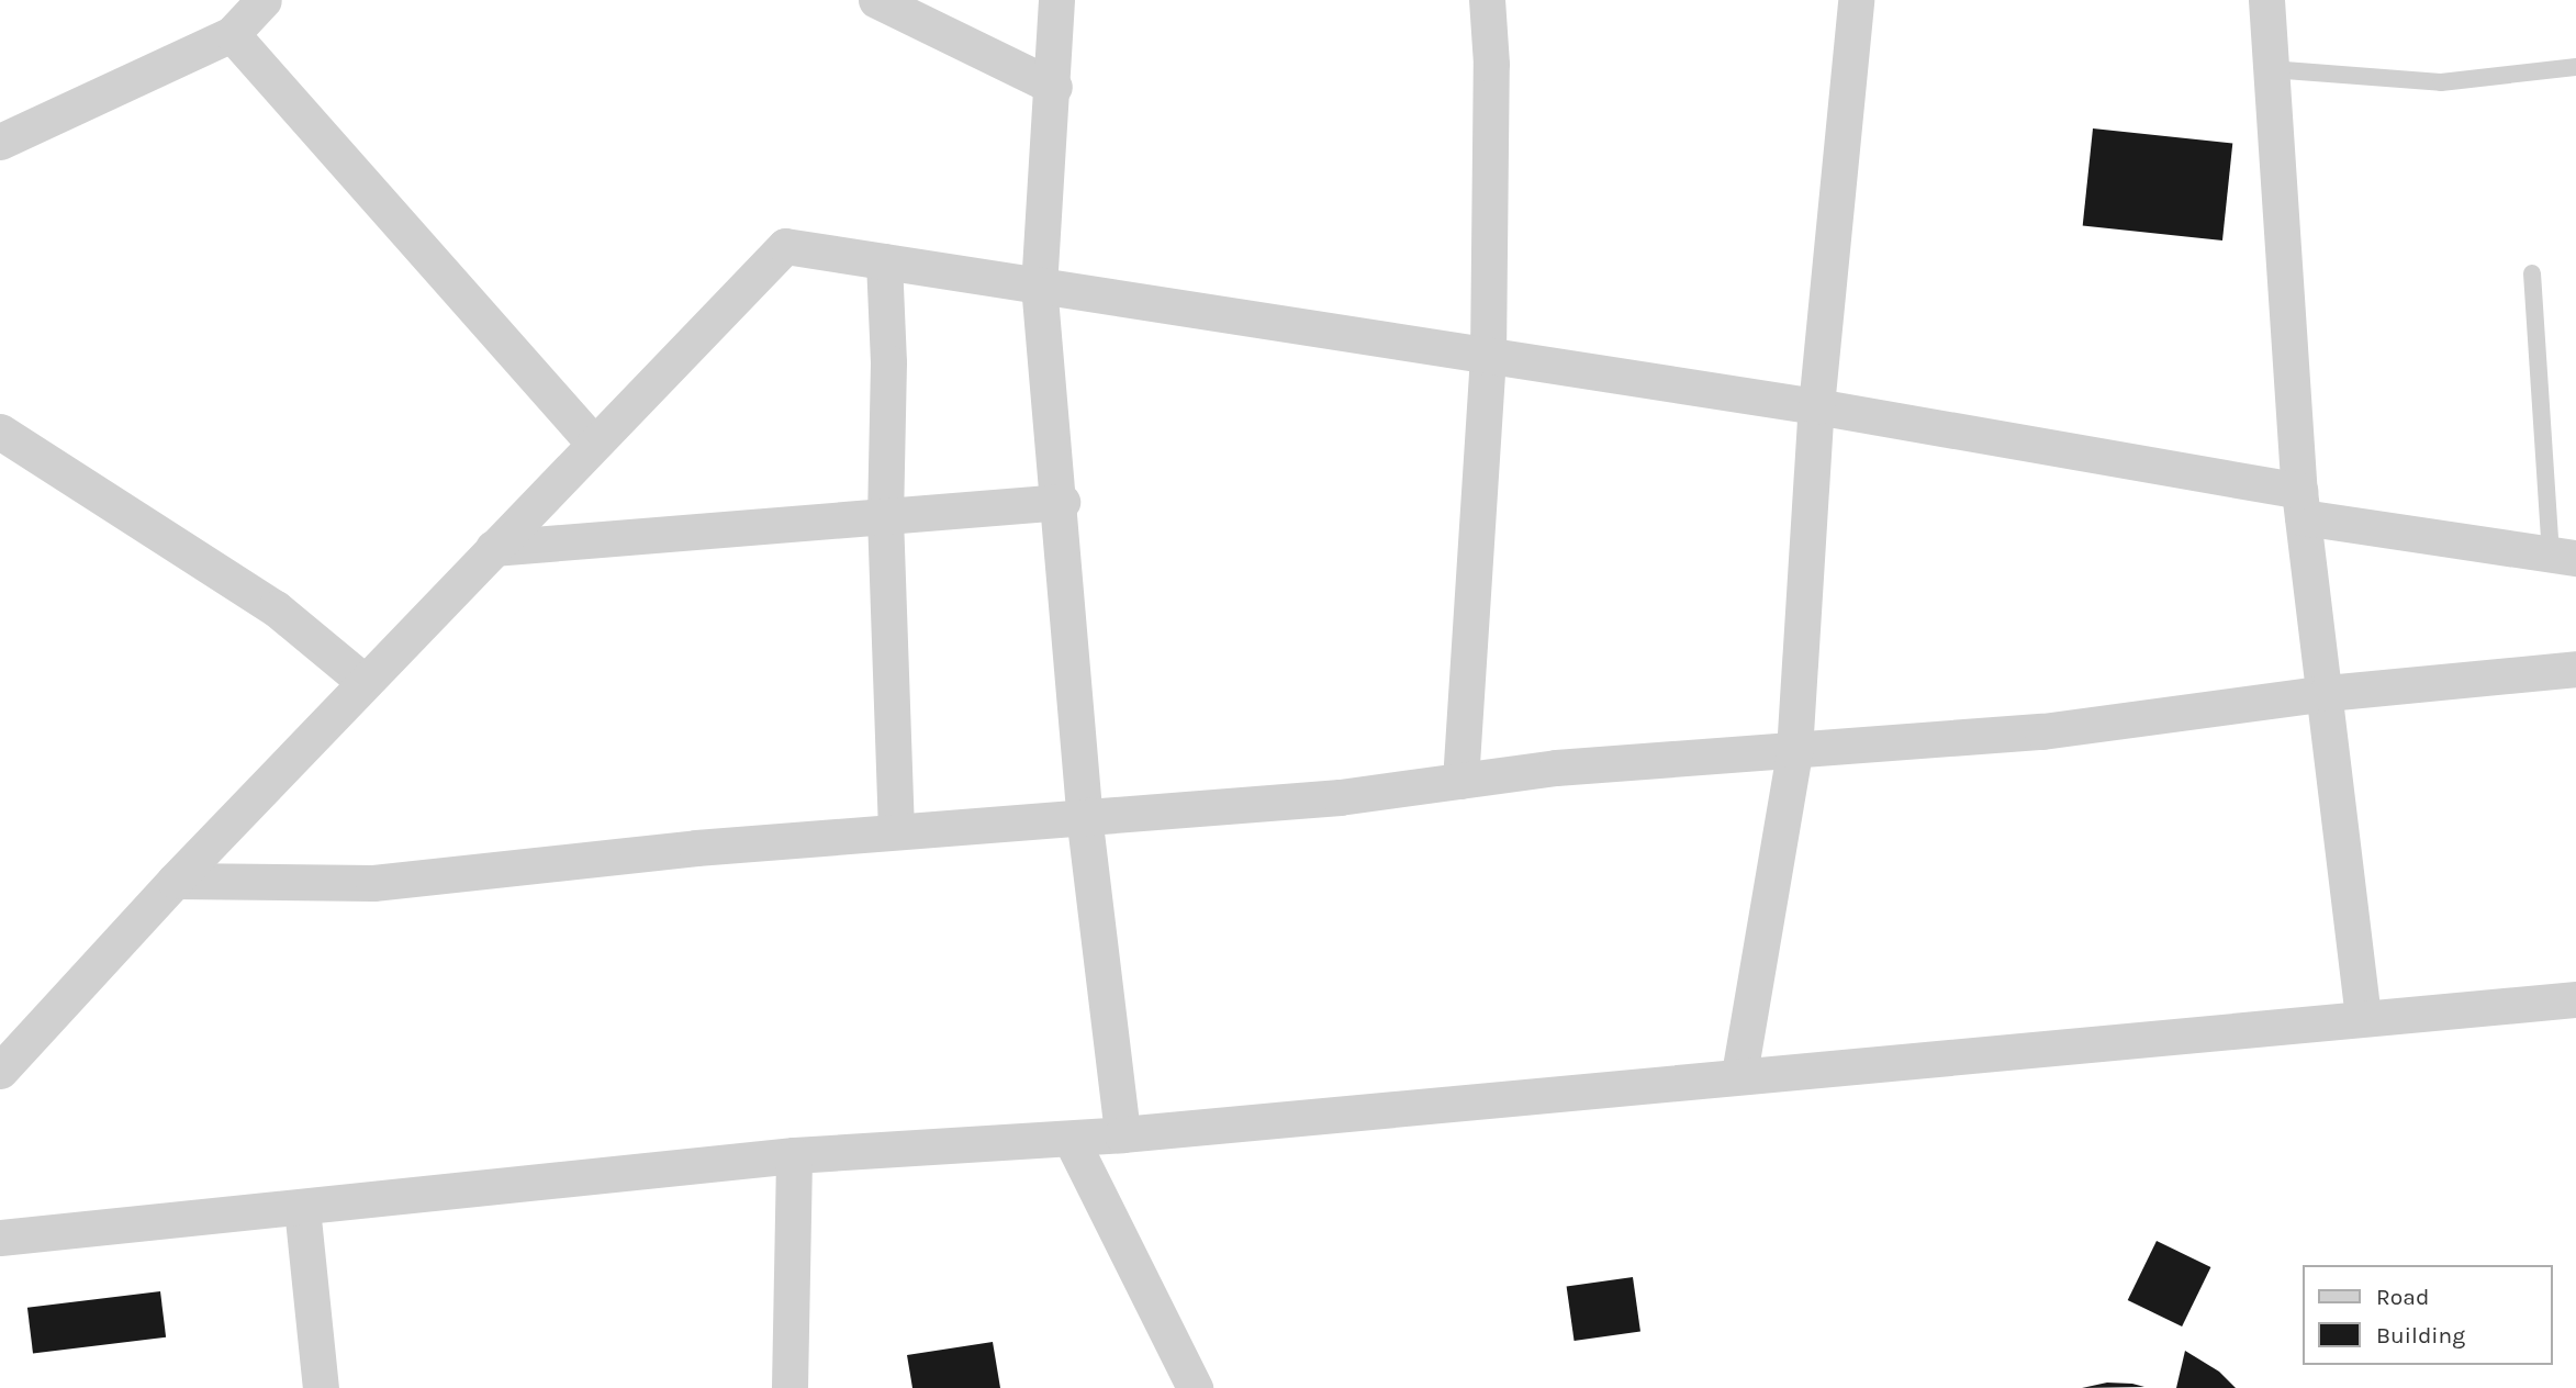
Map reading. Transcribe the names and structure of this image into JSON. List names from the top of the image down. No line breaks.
{"legend":["Road","Building"]}
